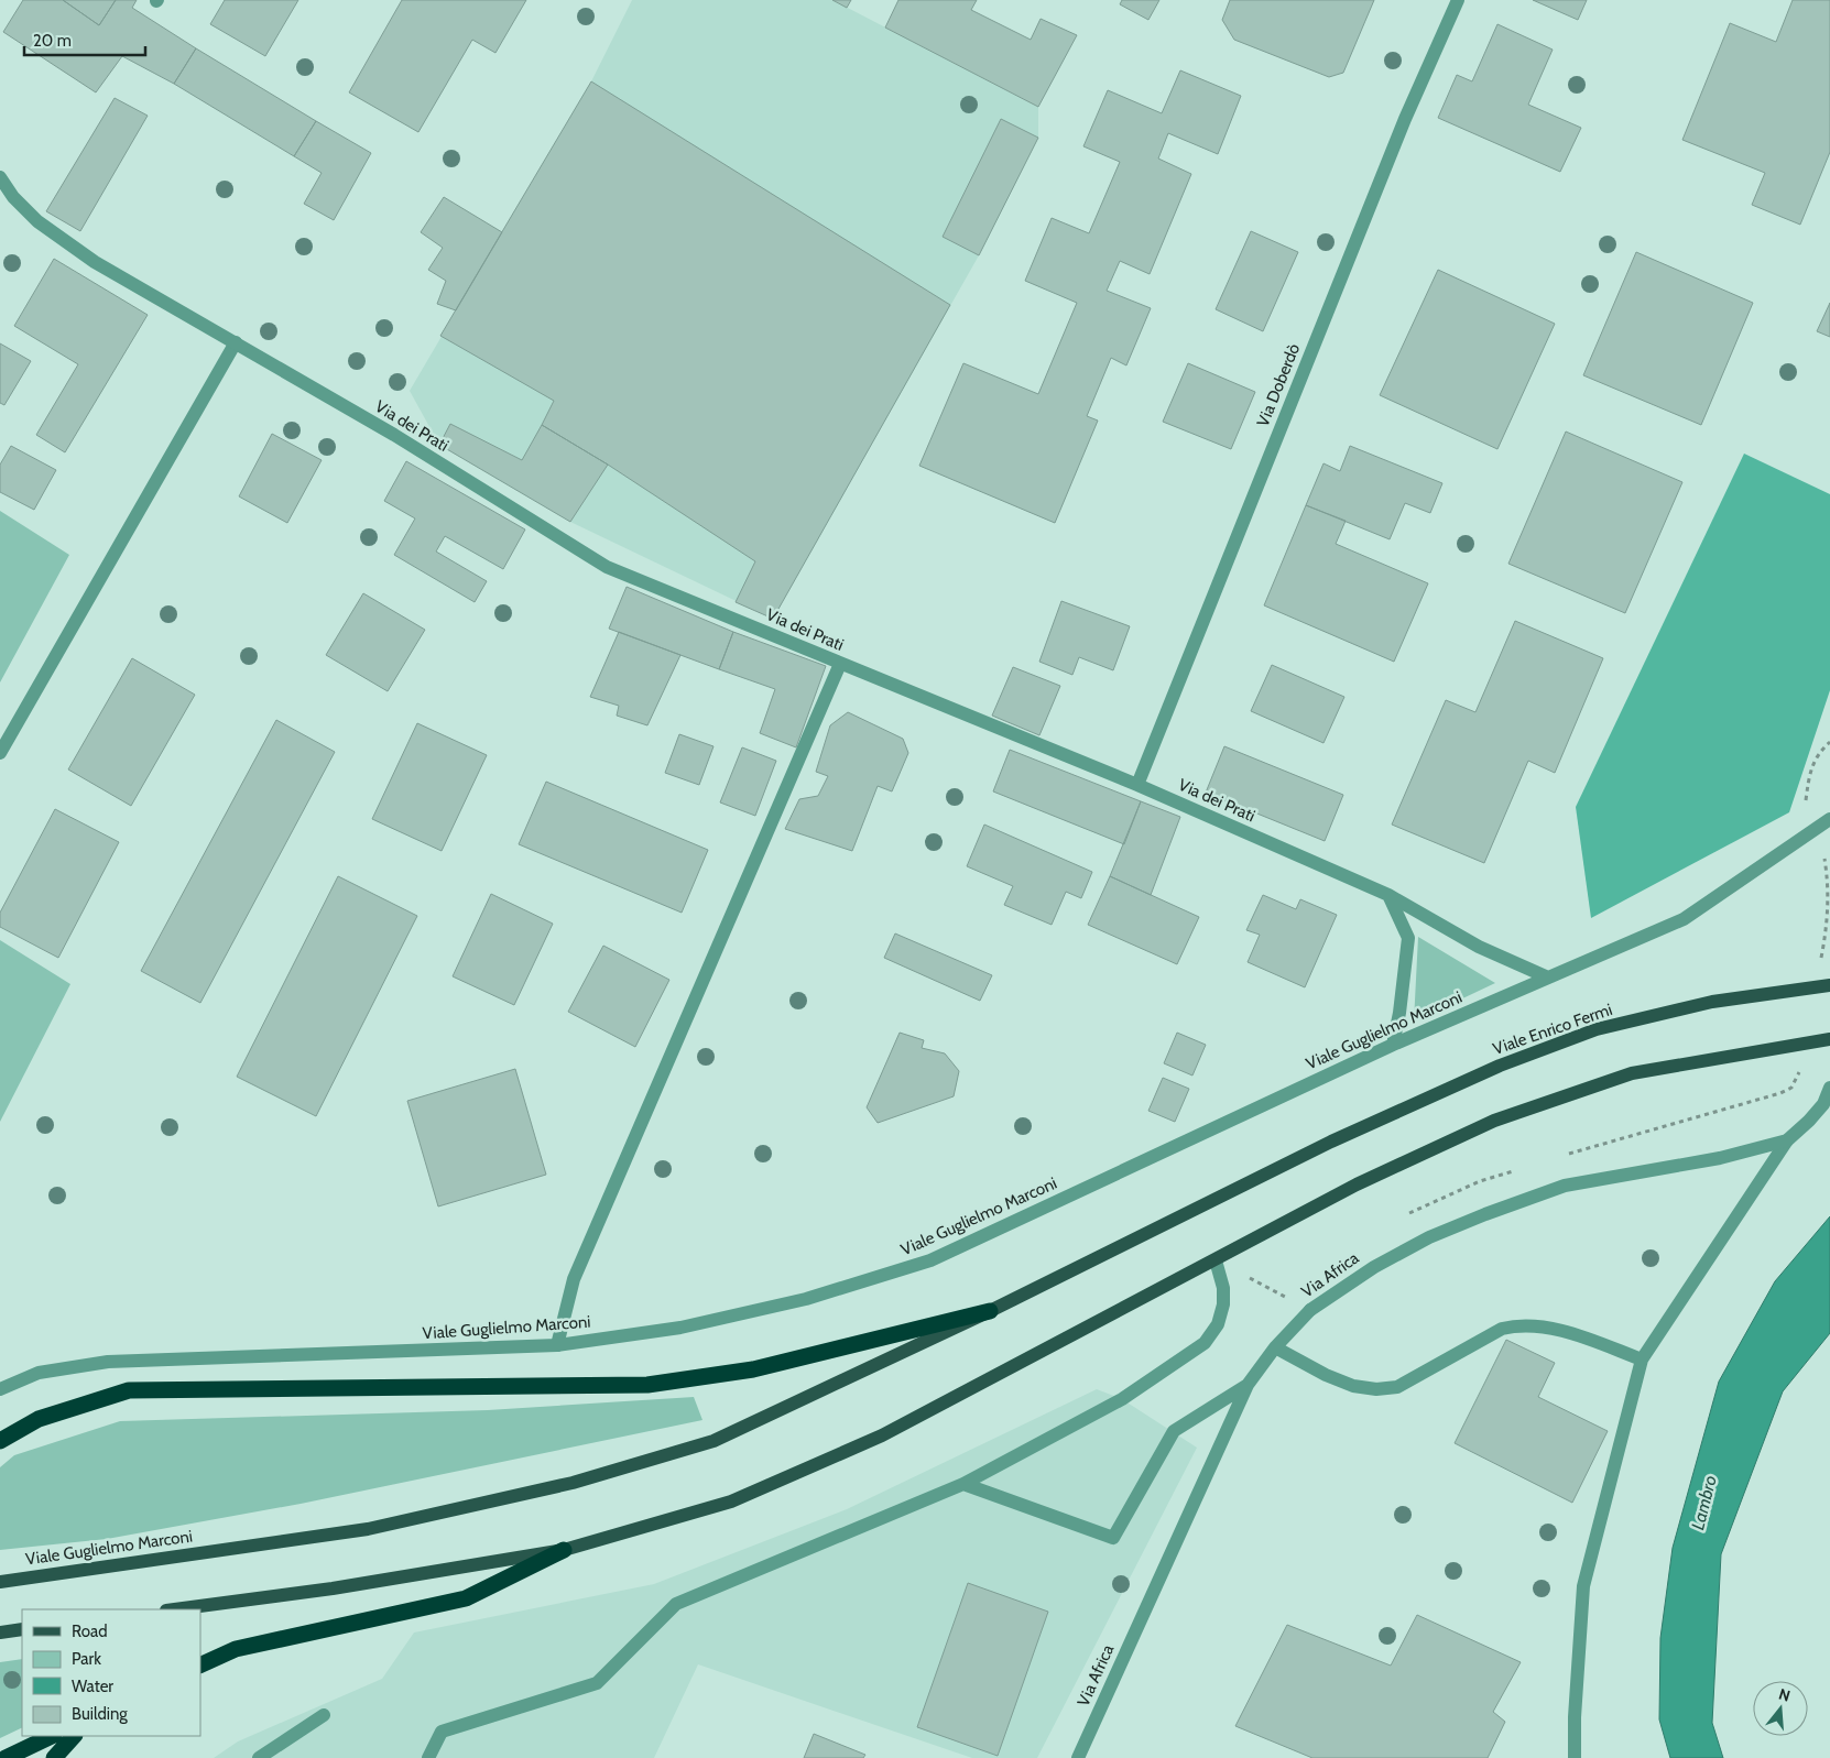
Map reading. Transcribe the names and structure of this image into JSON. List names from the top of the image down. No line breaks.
{"streets":{"main road":["Viale Enrico Fermi","Viale Guglielmo Marconi"],"street":["Via Doberdò","Via dei Prati","Via Africa"]},"crossings":[["Via Doberdò","Via dei Prati"],["Via dei Prati","Viale Guglielmo Marconi"],["Viale Enrico Fermi","Viale Guglielmo Marconi"]],"water":["Lambro"],"legend":["Road","Park","Water","Building"],"scale_bar":"20 m","north":"top"}
